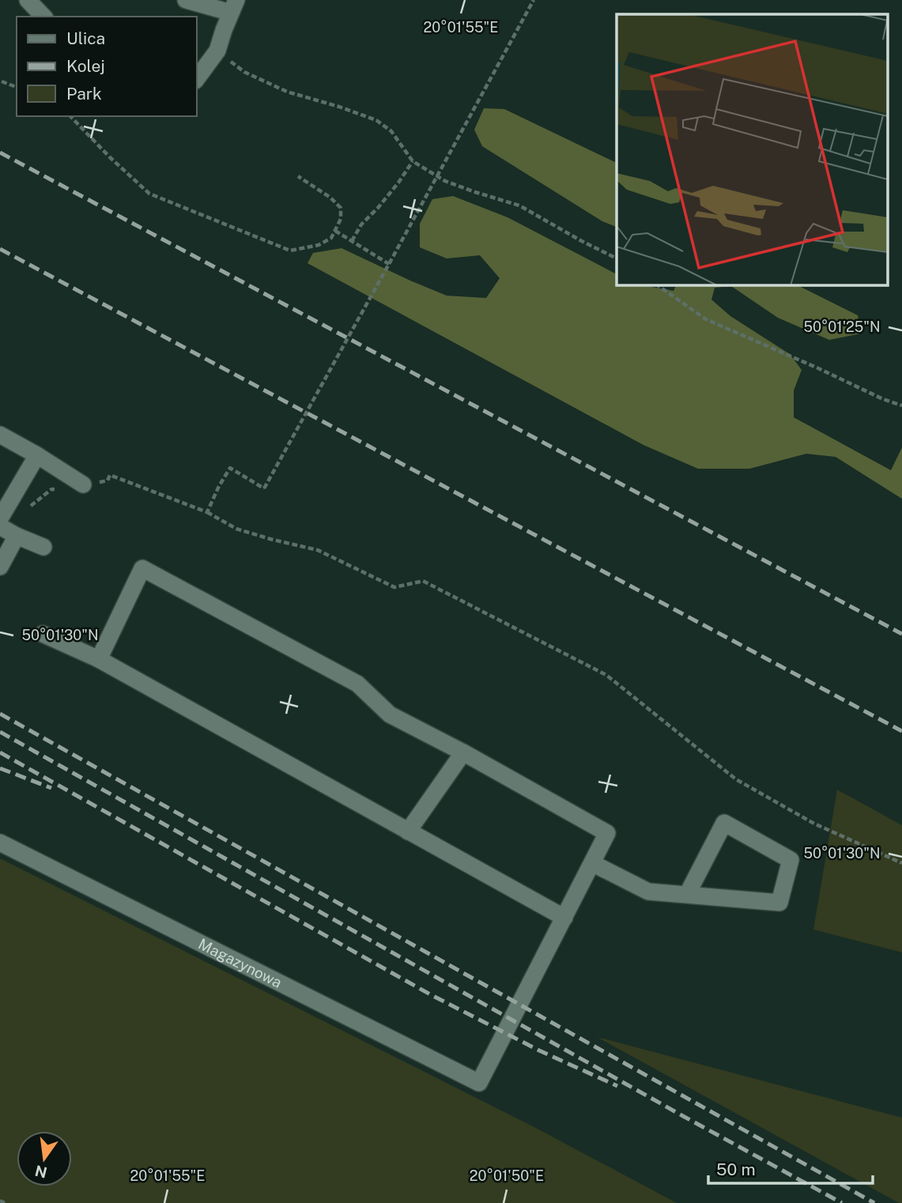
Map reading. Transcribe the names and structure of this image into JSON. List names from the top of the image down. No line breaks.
{"streets":{"street":["Magazynowa"]},"legend":["Ulica","Kolej","Park"],"scale_bar":"50 m","north":"bottom","coordinates":["20°01'55\"E","50°01'25\"N","50°01'30\"N","20°01'50\"E"]}
